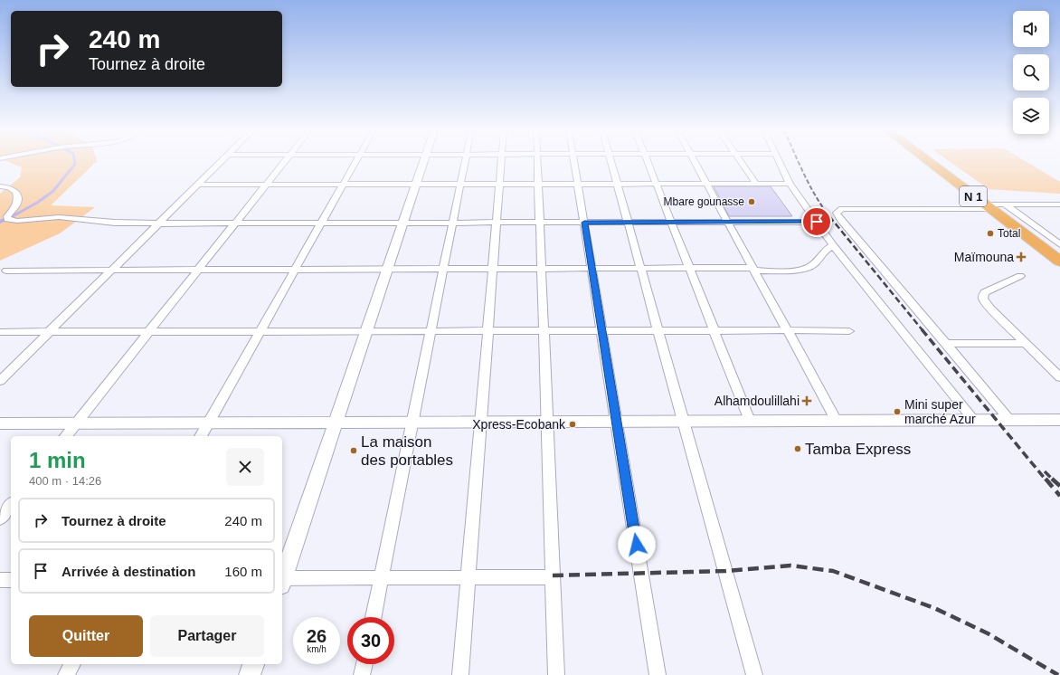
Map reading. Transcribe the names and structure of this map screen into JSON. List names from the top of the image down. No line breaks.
{"streets":{"highway":["N 1"]},"places":{"other":["Mbare gounasse","Total","Mini super marché Azur","Xpress-Ecobank","Tamba Express","La maison des portables"],"health":["Maïmouna","Alhamdoulillahi"]},"page":{"turn":["240 m","Tournez à droite"],"heading":["1 min","400 m · 14:26"],"list":[{"name":"Tournez à droite","value":"240 m"},{"name":"Arrivée à destination","value":"160 m"}],"buttons":["Quitter","Partager"],"speed":"26 km/h","limit":"30"}}
